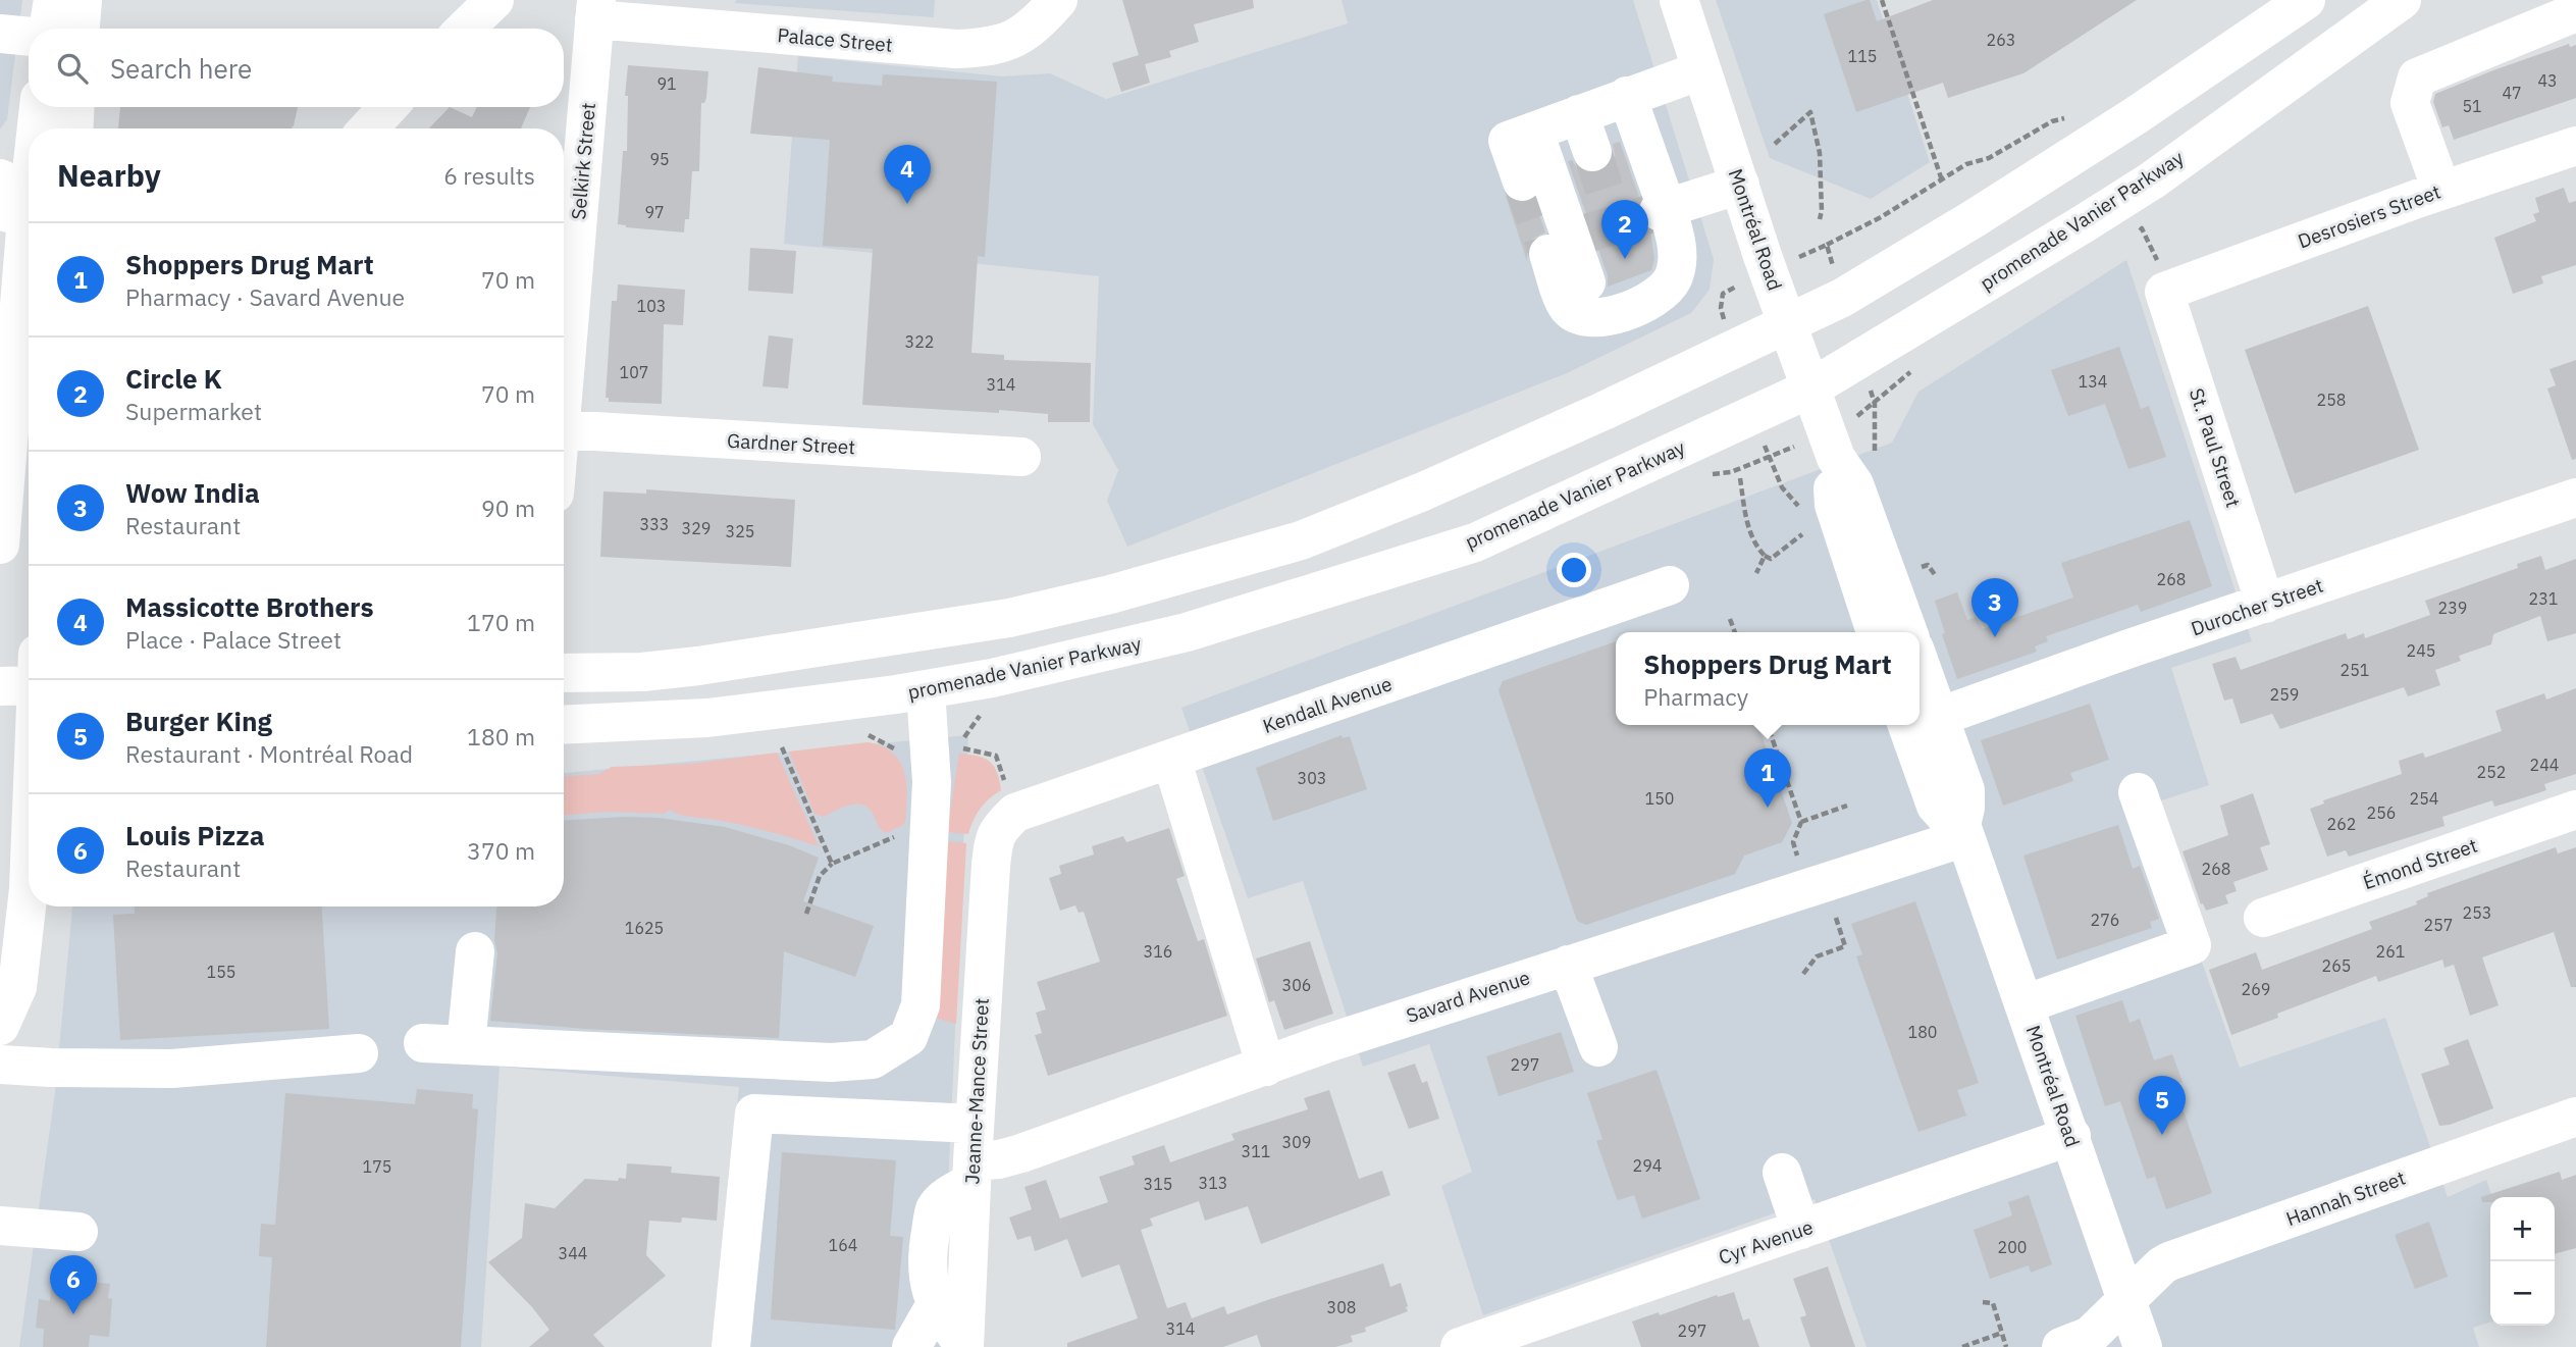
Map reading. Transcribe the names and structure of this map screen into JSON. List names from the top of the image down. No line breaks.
{"streets":{"street":["Palace Street","Selkirk Street","Desrosiers Street","promenade Vanier Parkway","Montréal Road","Gardner Street","St. Paul Street","Durocher Street","Kendall Avenue","Émond Street","Savard Avenue","Jeanne-Mance Street","Hannah Street","Cyr Avenue"]},"crossings":[["Palace Street","Selkirk Street"],["Desrosiers Street","St. Paul Street"],["promenade Vanier Parkway","Montréal Road"],["Montréal Road","Durocher Street"],["Montréal Road","Savard Avenue"],["Montréal Road","Hannah Street"],["Montréal Road","Cyr Avenue"],["St. Paul Street","Durocher Street"],["Kendall Avenue","Jeanne-Mance Street"],["Savard Avenue","Jeanne-Mance Street"]],"house_numbers":["263","115","43","91","47","51","95","97","103","322","107","134","314","258","333","329","325","268","231","239","245","251","259","244","252","303","150","254","256","262","268","253","276","257","1625","316","261","265","155","306","269","180","297","309","311","294","175","313","315","164","200","344","308","314","297"],"page":{"search":"Search here","heading":["Nearby","6 results"],"pins":["4","2","3","1","5","6"],"list":[{"mark":"1","name":"Shoppers Drug Mart","note":"Pharmacy · Savard Avenue","value":"70 m"},{"mark":"2","name":"Circle K","note":"Supermarket","value":"70 m"},{"mark":"3","name":"Wow India","note":"Restaurant","value":"90 m"},{"mark":"4","name":"Massicotte Brothers","note":"Place · Palace Street","value":"170 m"},{"mark":"5","name":"Burger King","note":"Restaurant · Montréal Road","value":"180 m"},{"mark":"6","name":"Louis Pizza","note":"Restaurant","value":"370 m"}],"popup":["Shoppers Drug Mart","Pharmacy"],"map_buttons":["+","−"]}}
